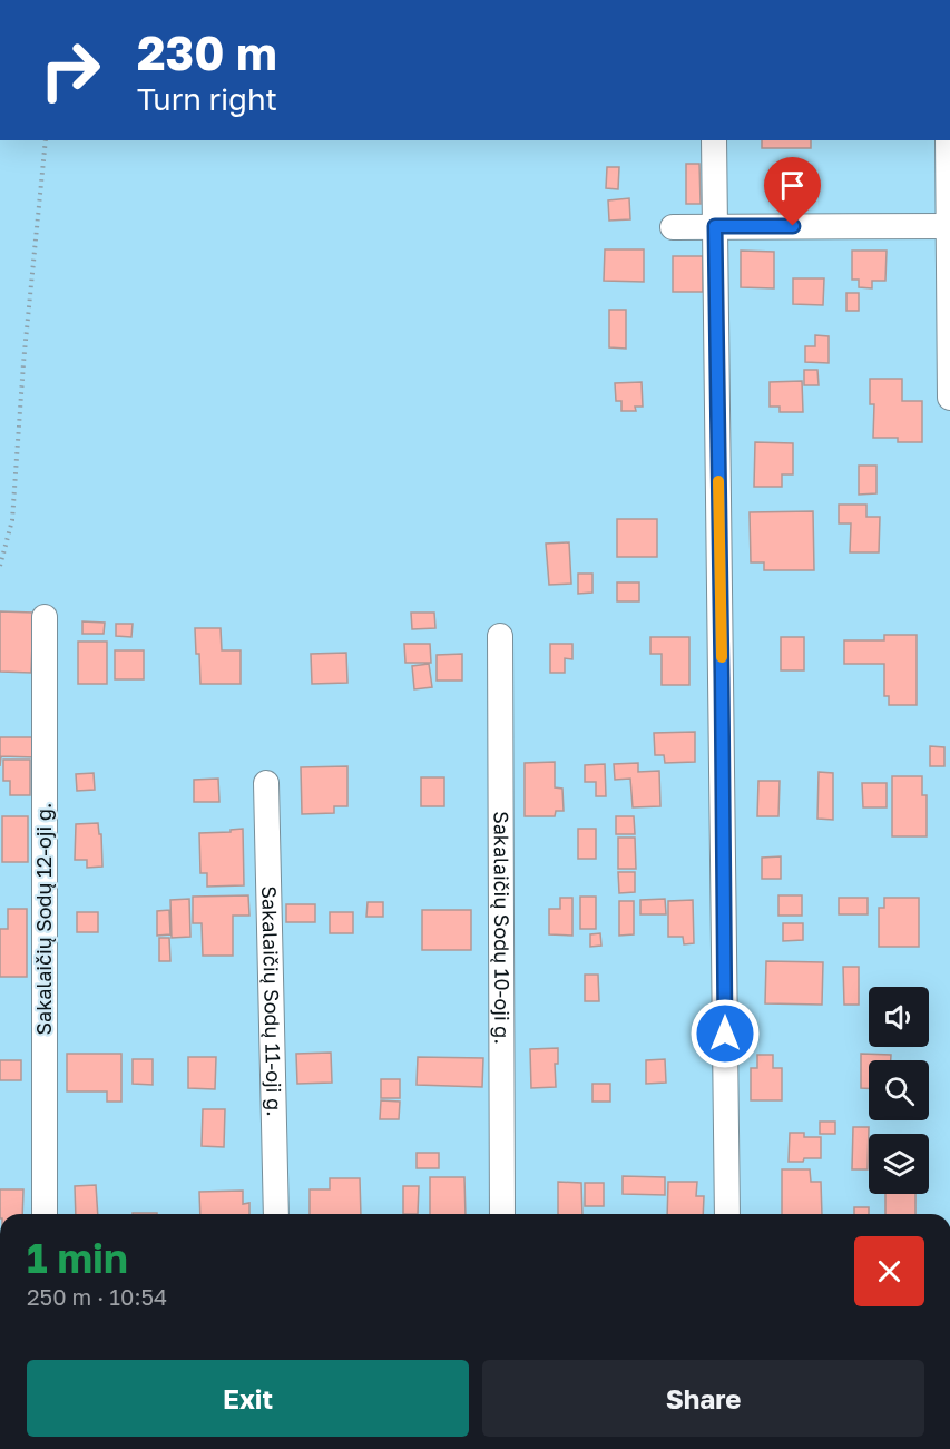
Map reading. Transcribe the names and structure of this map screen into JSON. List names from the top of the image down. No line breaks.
{"streets":{"street":["Sakalaičių Sodų 12-oji g.","Sakalaičių Sodų 10-oji g.","Sakalaičių Sodų 11-oji g."]},"page":{"turn":["230 m","Turn right"],"heading":["1 min","250 m · 10:54"],"buttons":["Exit","Share"]}}
